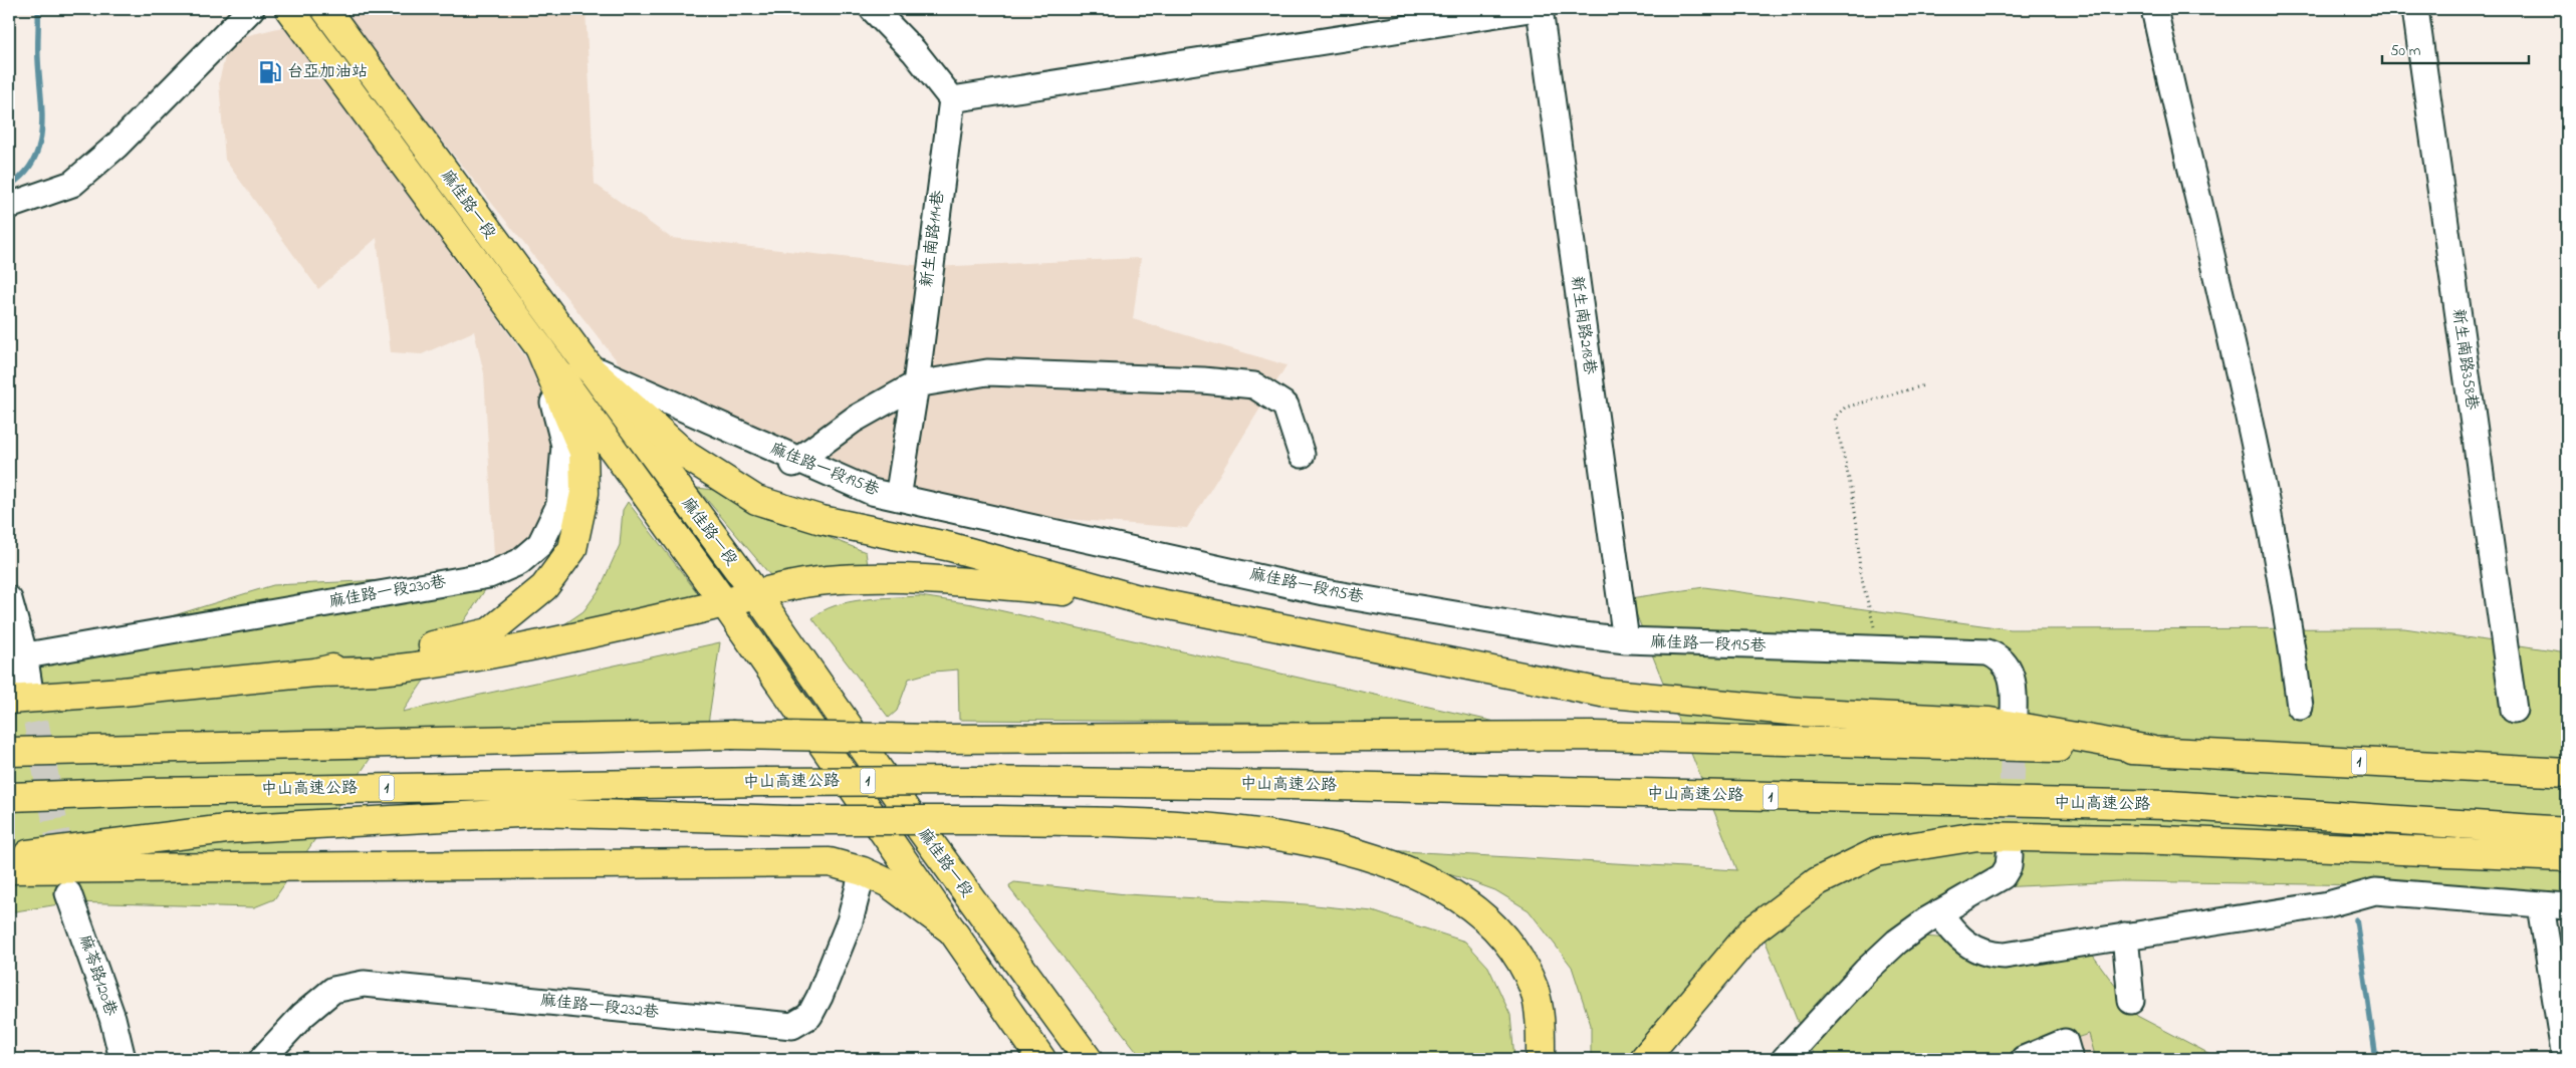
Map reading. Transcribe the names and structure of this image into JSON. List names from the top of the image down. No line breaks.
{"streets":{"main road":["麻佳路一段","1","中山高速公路"],"lane":["新生南路114巷","新生南路218巷","新生南路358巷","麻佳路一段195巷","麻佳路一段230巷","麻苓路120巷","麻佳路一段232巷"]},"crossings":[["麻佳路一段","麻佳路一段195巷"],["麻佳路一段","麻佳路一段230巷"],["新生南路114巷","麻佳路一段195巷"],["新生南路218巷","麻佳路一段195巷"]],"places":{"fuel station":["台亞加油站"]},"scale_bar":"50 m"}
